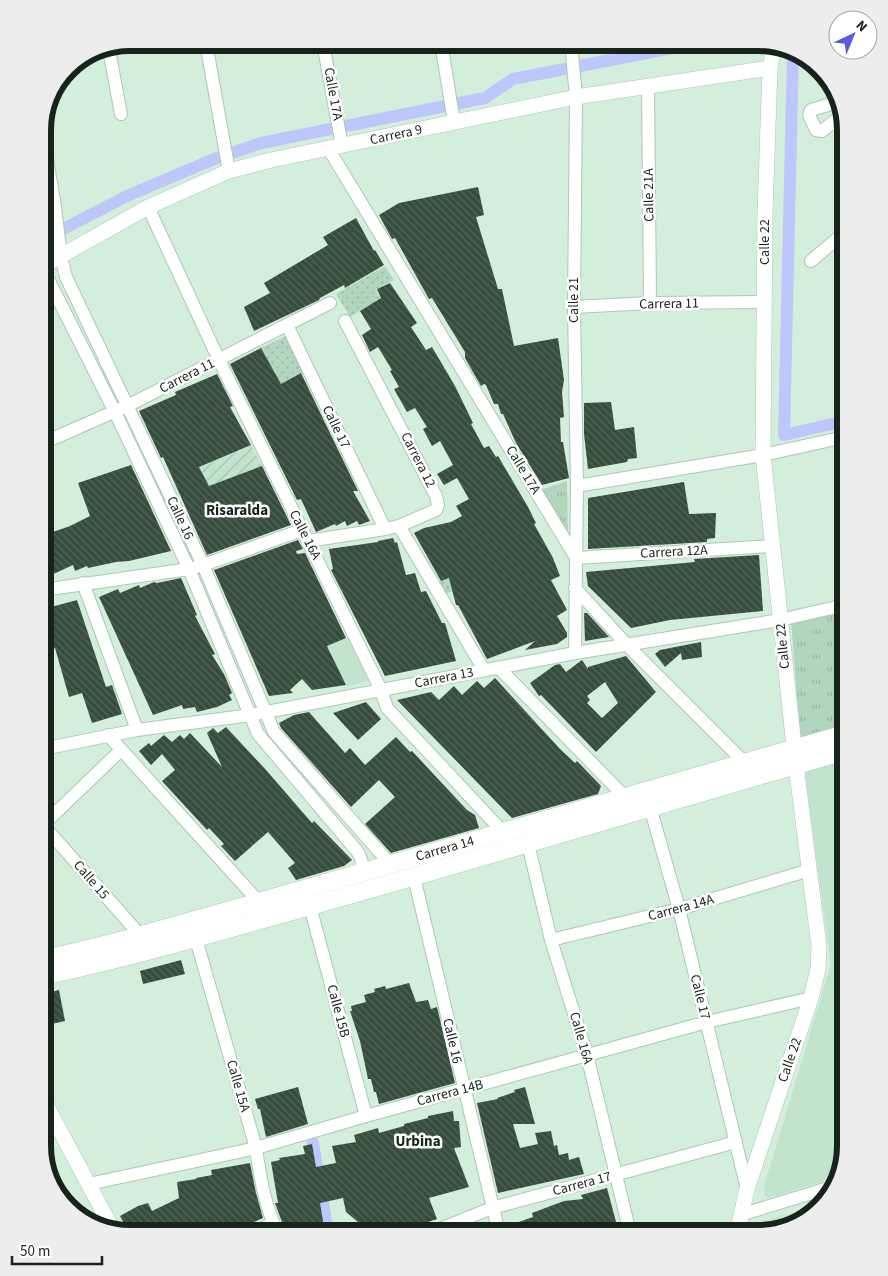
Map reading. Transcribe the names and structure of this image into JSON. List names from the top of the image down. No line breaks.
{"streets":{"main road":["Carrera 14"],"street":["Calle 17A","Carrera 9","Calle 21A","Calle 22","Calle 21","Carrera 11","Calle 17","Carrera 12","Calle 16","Calle 16A","Carrera 12A","Carrera 13","Calle 15","Carrera 14A","Calle 15B","Calle 15A","Carrera 14B","Carrera 17"]},"crossings":[["Calle 17A","Carrera 9"],["Calle 17A","Calle 21"],["Calle 17A","Carrera 12A"],["Carrera 9","Calle 21A"],["Carrera 9","Calle 22"],["Carrera 9","Calle 21"],["Carrera 9","Calle 16"],["Carrera 9","Calle 16A"],["Calle 21A","Carrera 11"],["Calle 22","Carrera 11"],["Calle 22","Calle 17"],["Calle 22","Carrera 12A"],["Calle 22","Carrera 13"],["Calle 22","Carrera 14"],["Calle 22","Carrera 14A"],["Calle 22","Carrera 14B"],["Calle 21","Carrera 11"],["Calle 21","Carrera 12A"],["Carrera 11","Calle 17"],["Carrera 11","Calle 16"],["Carrera 11","Calle 16A"],["Calle 17","Carrera 12"],["Calle 17","Carrera 14"],["Calle 17","Carrera 14A"],["Calle 17","Carrera 14B"],["Calle 17","Carrera 17"],["Carrera 12","Calle 16"],["Carrera 12","Calle 16A"],["Calle 16","Carrera 13"],["Calle 16","Carrera 14"],["Calle 16","Carrera 14B"],["Calle 16","Carrera 17"],["Calle 16A","Carrera 13"],["Calle 16A","Carrera 14"],["Calle 16A","Carrera 14A"],["Calle 16A","Carrera 14B"],["Calle 16A","Carrera 17"],["Carrera 14","Calle 15"],["Carrera 14","Calle 15B"],["Carrera 14","Calle 15A"],["Calle 15B","Carrera 14B"],["Calle 15A","Carrera 14B"]],"districts":["Risaralda","Urbina"],"scale_bar":"50 m","north":"top right"}
